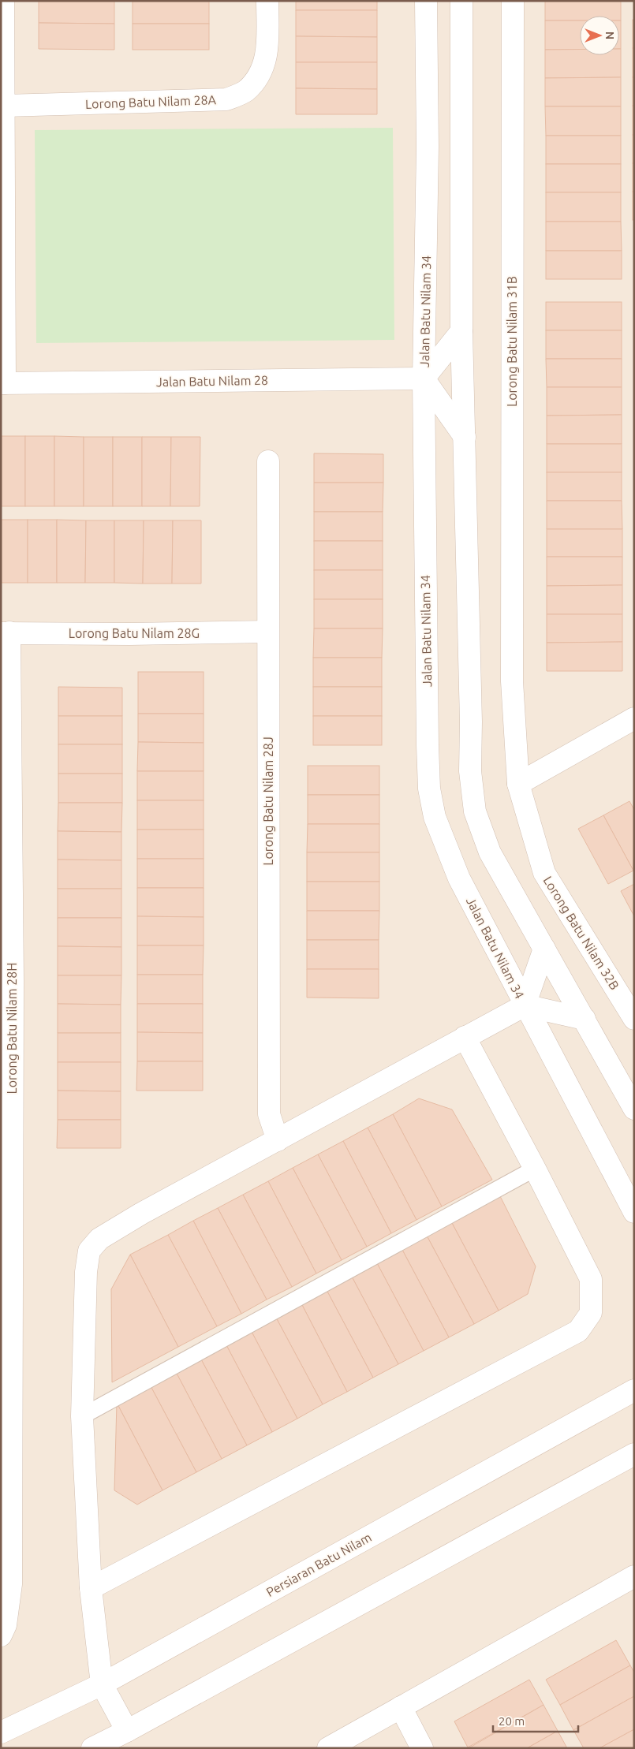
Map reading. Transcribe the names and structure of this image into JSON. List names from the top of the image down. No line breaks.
{"streets":{"street":["Lorong Batu Nilam 28A","Jalan Batu Nilam 34","Lorong Batu Nilam 31B","Jalan Batu Nilam 28","Lorong Batu Nilam 28G","Lorong Batu Nilam 28J","Lorong Batu Nilam 32B","Lorong Batu Nilam 28H","Persiaran Batu Nilam"]},"crossings":[["Jalan Batu Nilam 34","Jalan Batu Nilam 28"],["Lorong Batu Nilam 31B","Lorong Batu Nilam 32B"],["Lorong Batu Nilam 28G","Lorong Batu Nilam 28J"],["Lorong Batu Nilam 28G","Lorong Batu Nilam 28H"]],"scale_bar":"20 m","north":"right"}
